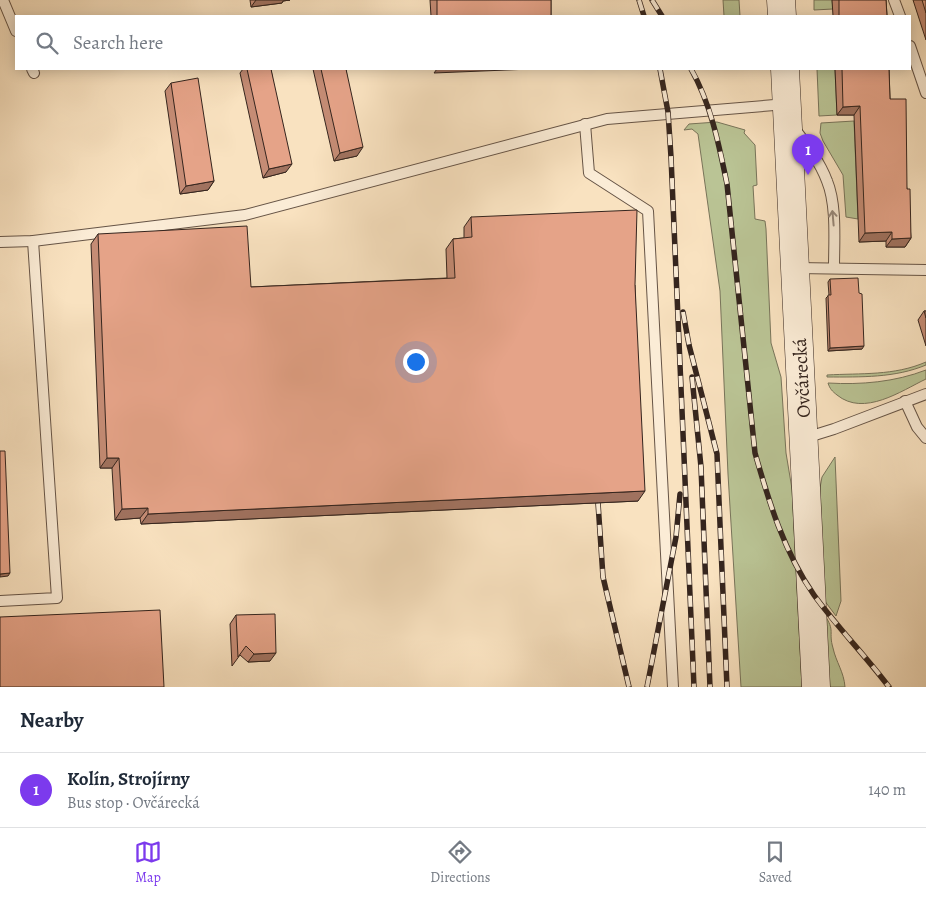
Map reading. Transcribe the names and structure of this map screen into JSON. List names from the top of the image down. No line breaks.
{"streets":{"main road":["Ovčárecká"]},"page":{"search":"Search here","pins":"1","heading":"Nearby","list":[{"mark":"1","name":"Kolín, Strojírny","note":"Bus stop · Ovčárecká","value":"140 m"}],"nav":["Map","Directions","Saved"]}}
